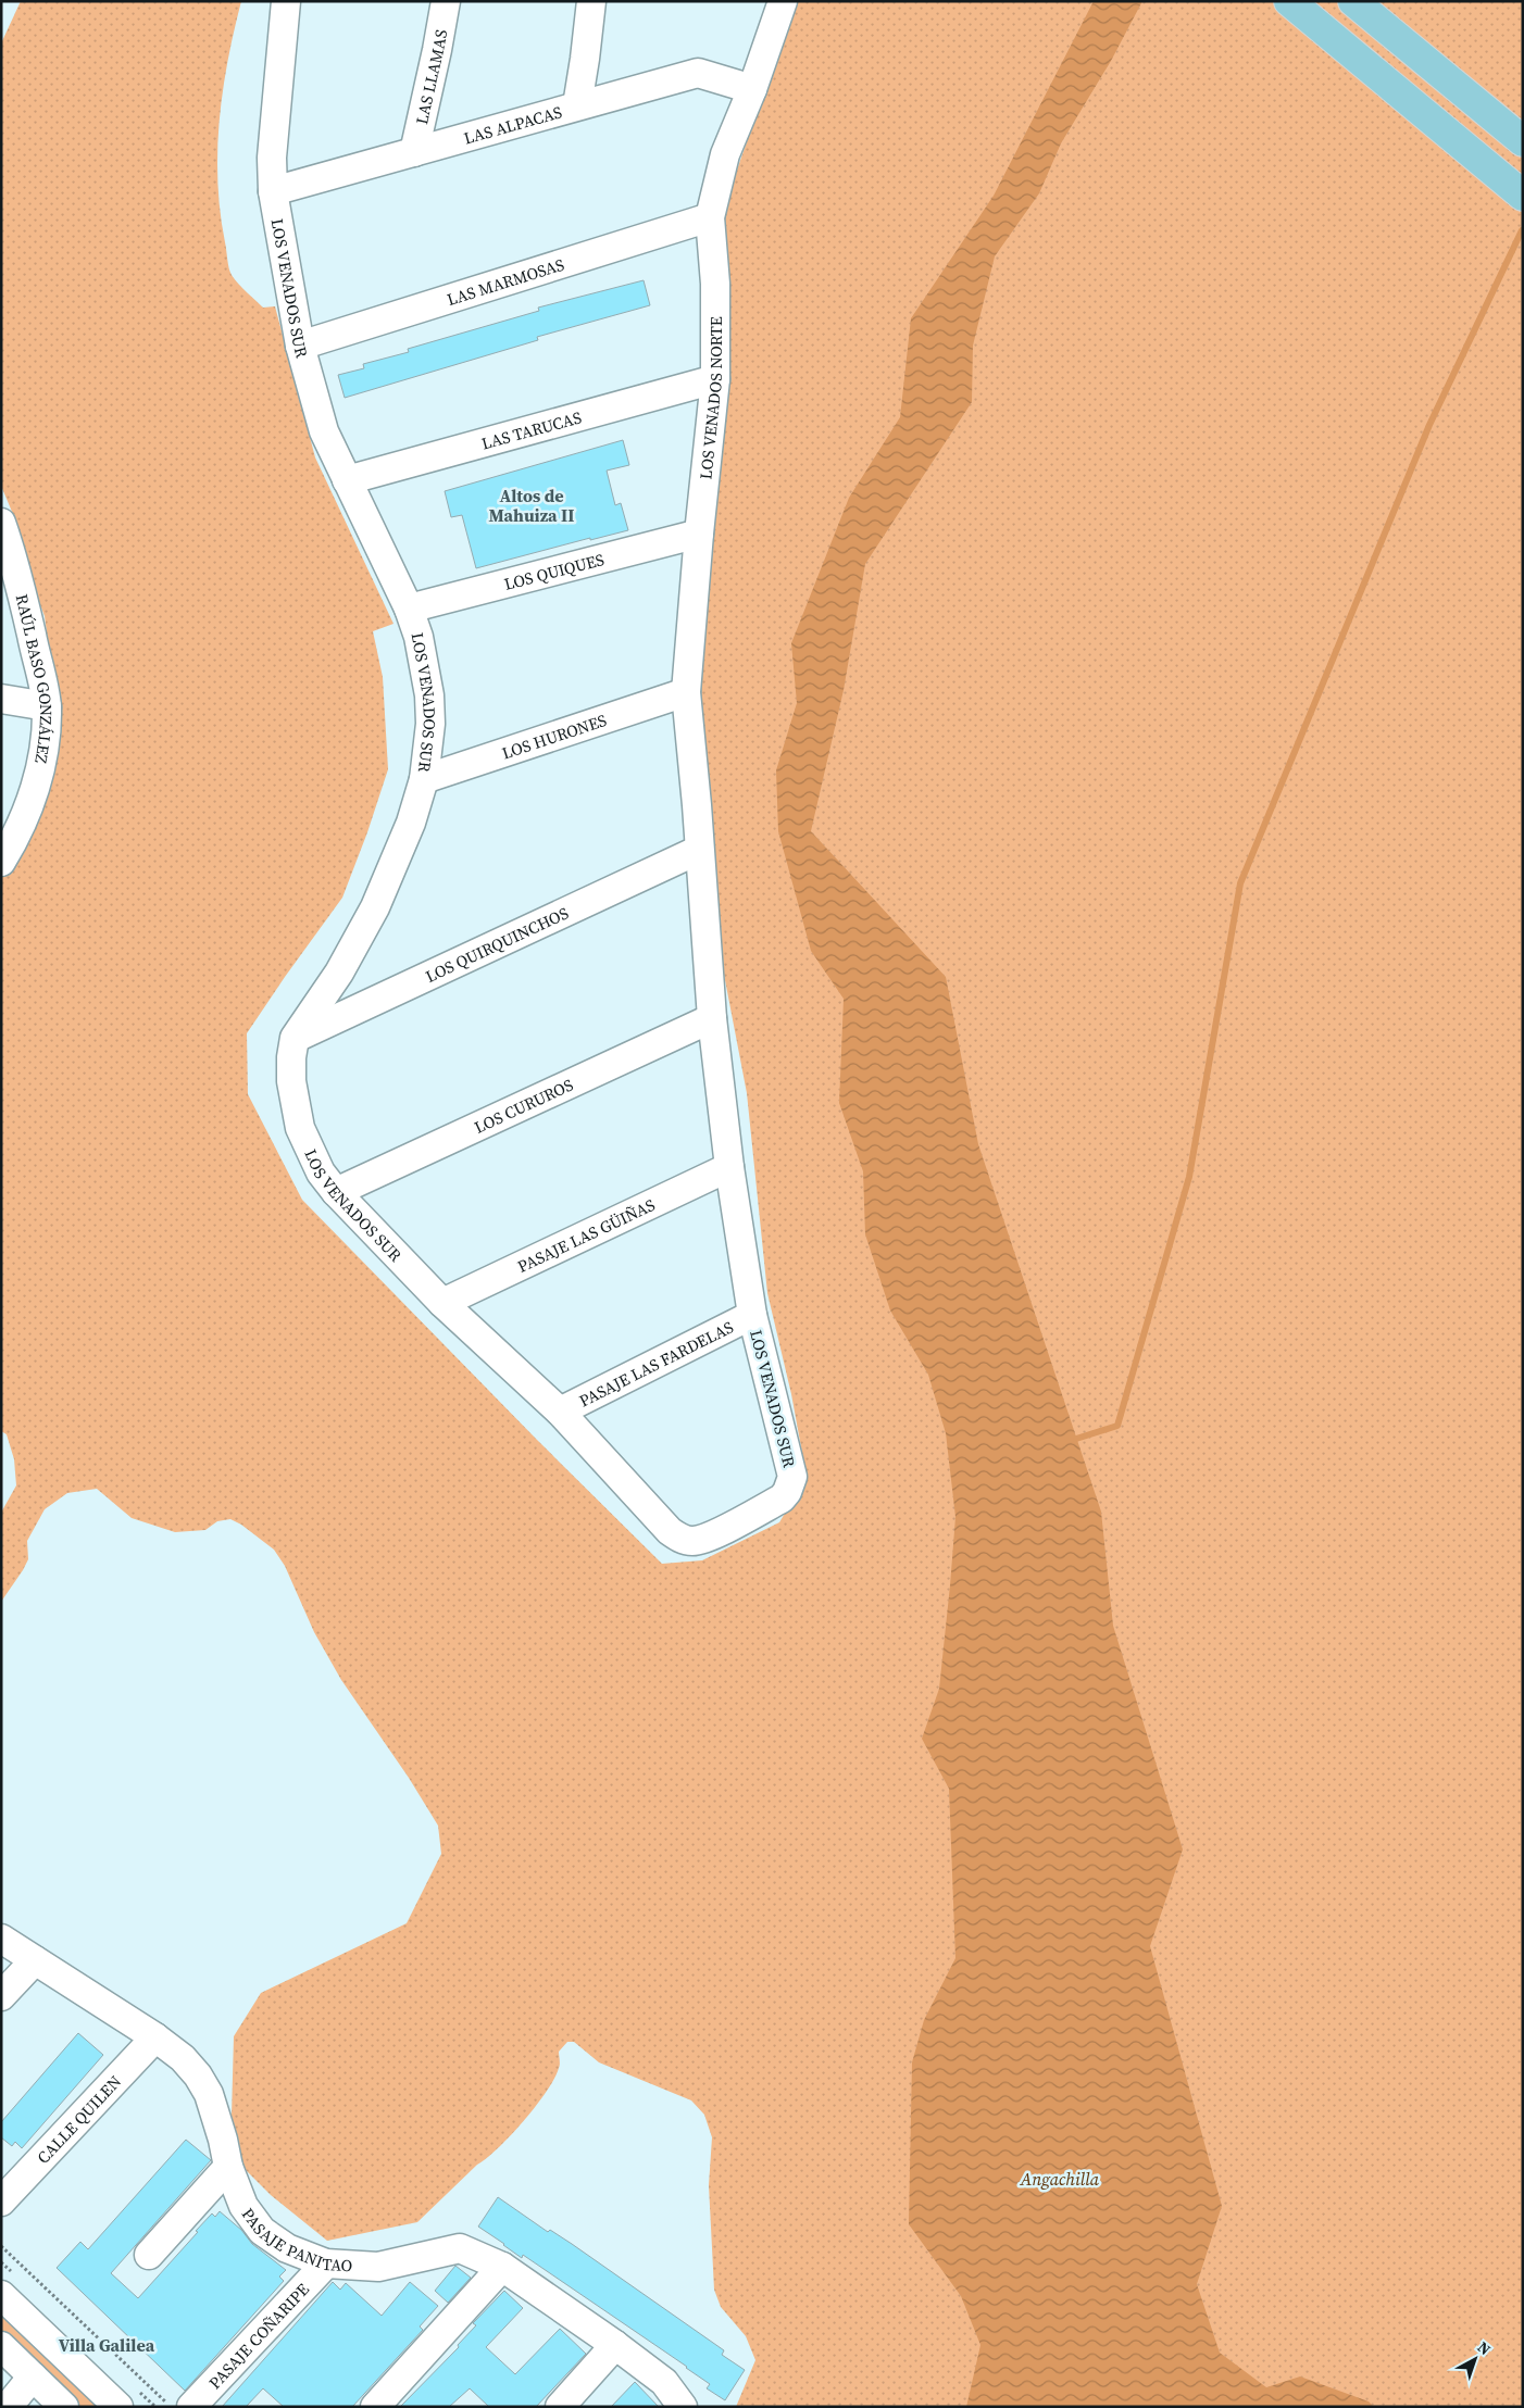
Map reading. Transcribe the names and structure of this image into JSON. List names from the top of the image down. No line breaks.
{"streets":{"street":["LAS LLAMAS","LAS ALPACAS","LAS MARMOSAS","LOS VENADOS SUR","LOS VENADOS NORTE","LAS TARUCAS","LOS QUIQUES","RAÚL BASO GONZÁLEZ","LOS HURONES","LOS QUIRQUINCHOS","LOS CURUROS","PASAJE LAS GÜIÑAS","PASAJE LAS FARDELAS","CALLE QUILEN","PASAJE PANITAO","PASAJE COÑARIPE"]},"crossings":[["LAS LLAMAS","LAS ALPACAS"],["LAS ALPACAS","LOS VENADOS SUR"],["LAS ALPACAS","LOS VENADOS NORTE"],["LAS MARMOSAS","LOS VENADOS SUR"],["LAS MARMOSAS","LOS VENADOS NORTE"],["LOS VENADOS SUR","LOS VENADOS NORTE"],["LOS VENADOS SUR","LAS TARUCAS"],["LOS VENADOS SUR","LOS QUIQUES"],["LOS VENADOS SUR","LOS HURONES"],["LOS VENADOS SUR","LOS QUIRQUINCHOS"],["LOS VENADOS SUR","LOS CURUROS"],["LOS VENADOS SUR","PASAJE LAS GÜIÑAS"],["LOS VENADOS SUR","PASAJE LAS FARDELAS"],["LOS VENADOS NORTE","LAS TARUCAS"],["LOS VENADOS NORTE","LOS QUIQUES"],["LOS VENADOS NORTE","LOS HURONES"],["CALLE QUILEN","PASAJE PANITAO"],["PASAJE PANITAO","PASAJE COÑARIPE"]],"districts":["Altos de Mahuiza II","Villa Galilea"],"water":["Angachilla"],"north":"top right"}
